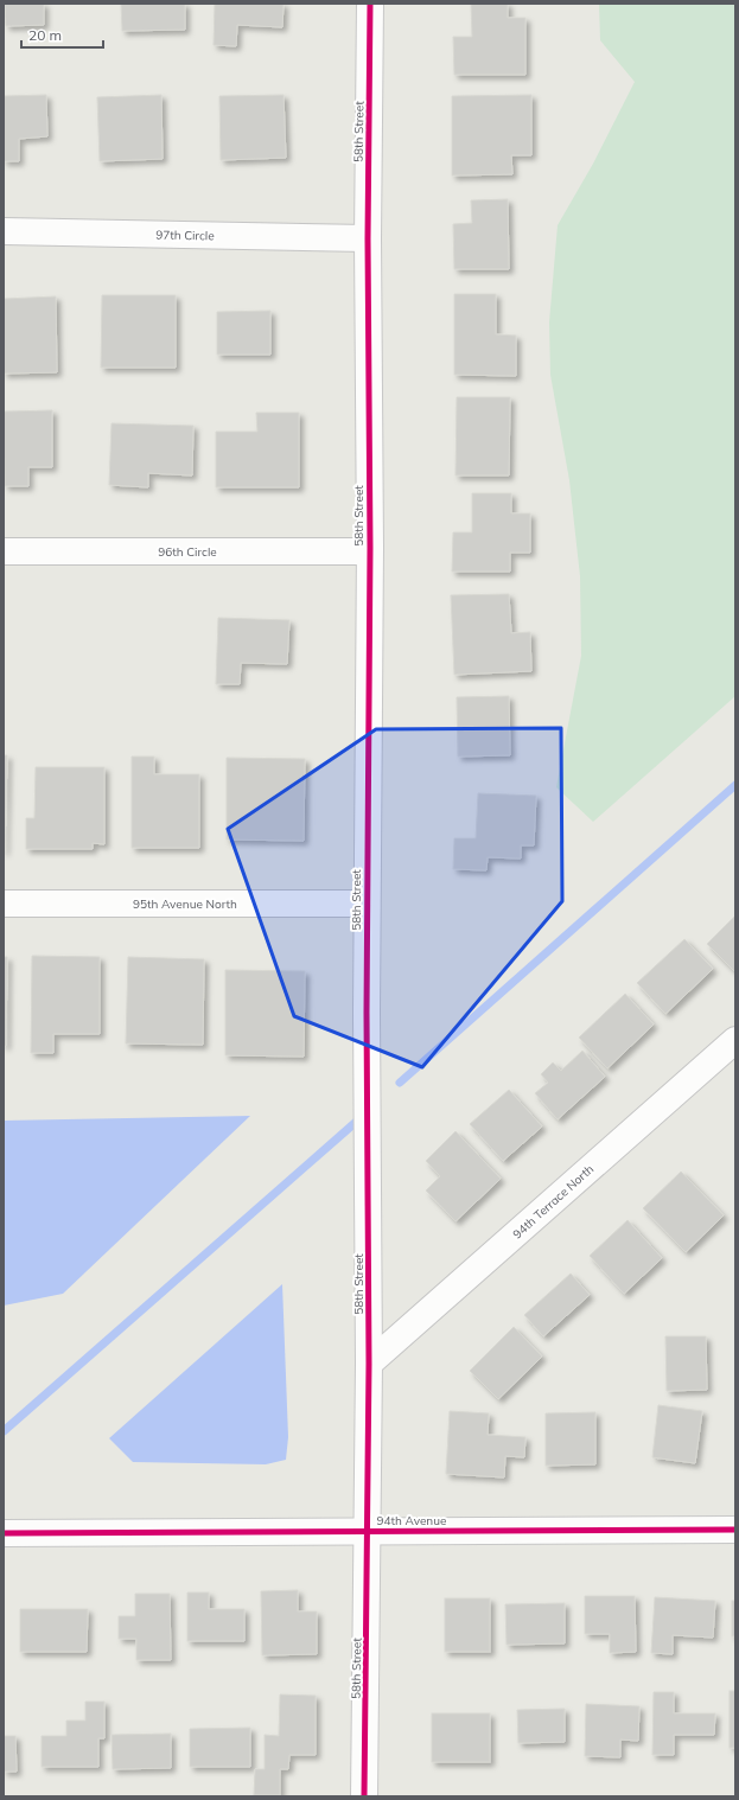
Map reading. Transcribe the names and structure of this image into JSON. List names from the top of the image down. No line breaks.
{"streets":{"street":["58th Street","97th Circle","96th Circle","95th Avenue North","94th Terrace North","94th Avenue"]},"crossings":[["58th Street","97th Circle"],["58th Street","96th Circle"],["58th Street","95th Avenue North"],["58th Street","94th Terrace North"],["58th Street","94th Avenue"]],"scale_bar":"20 m"}
